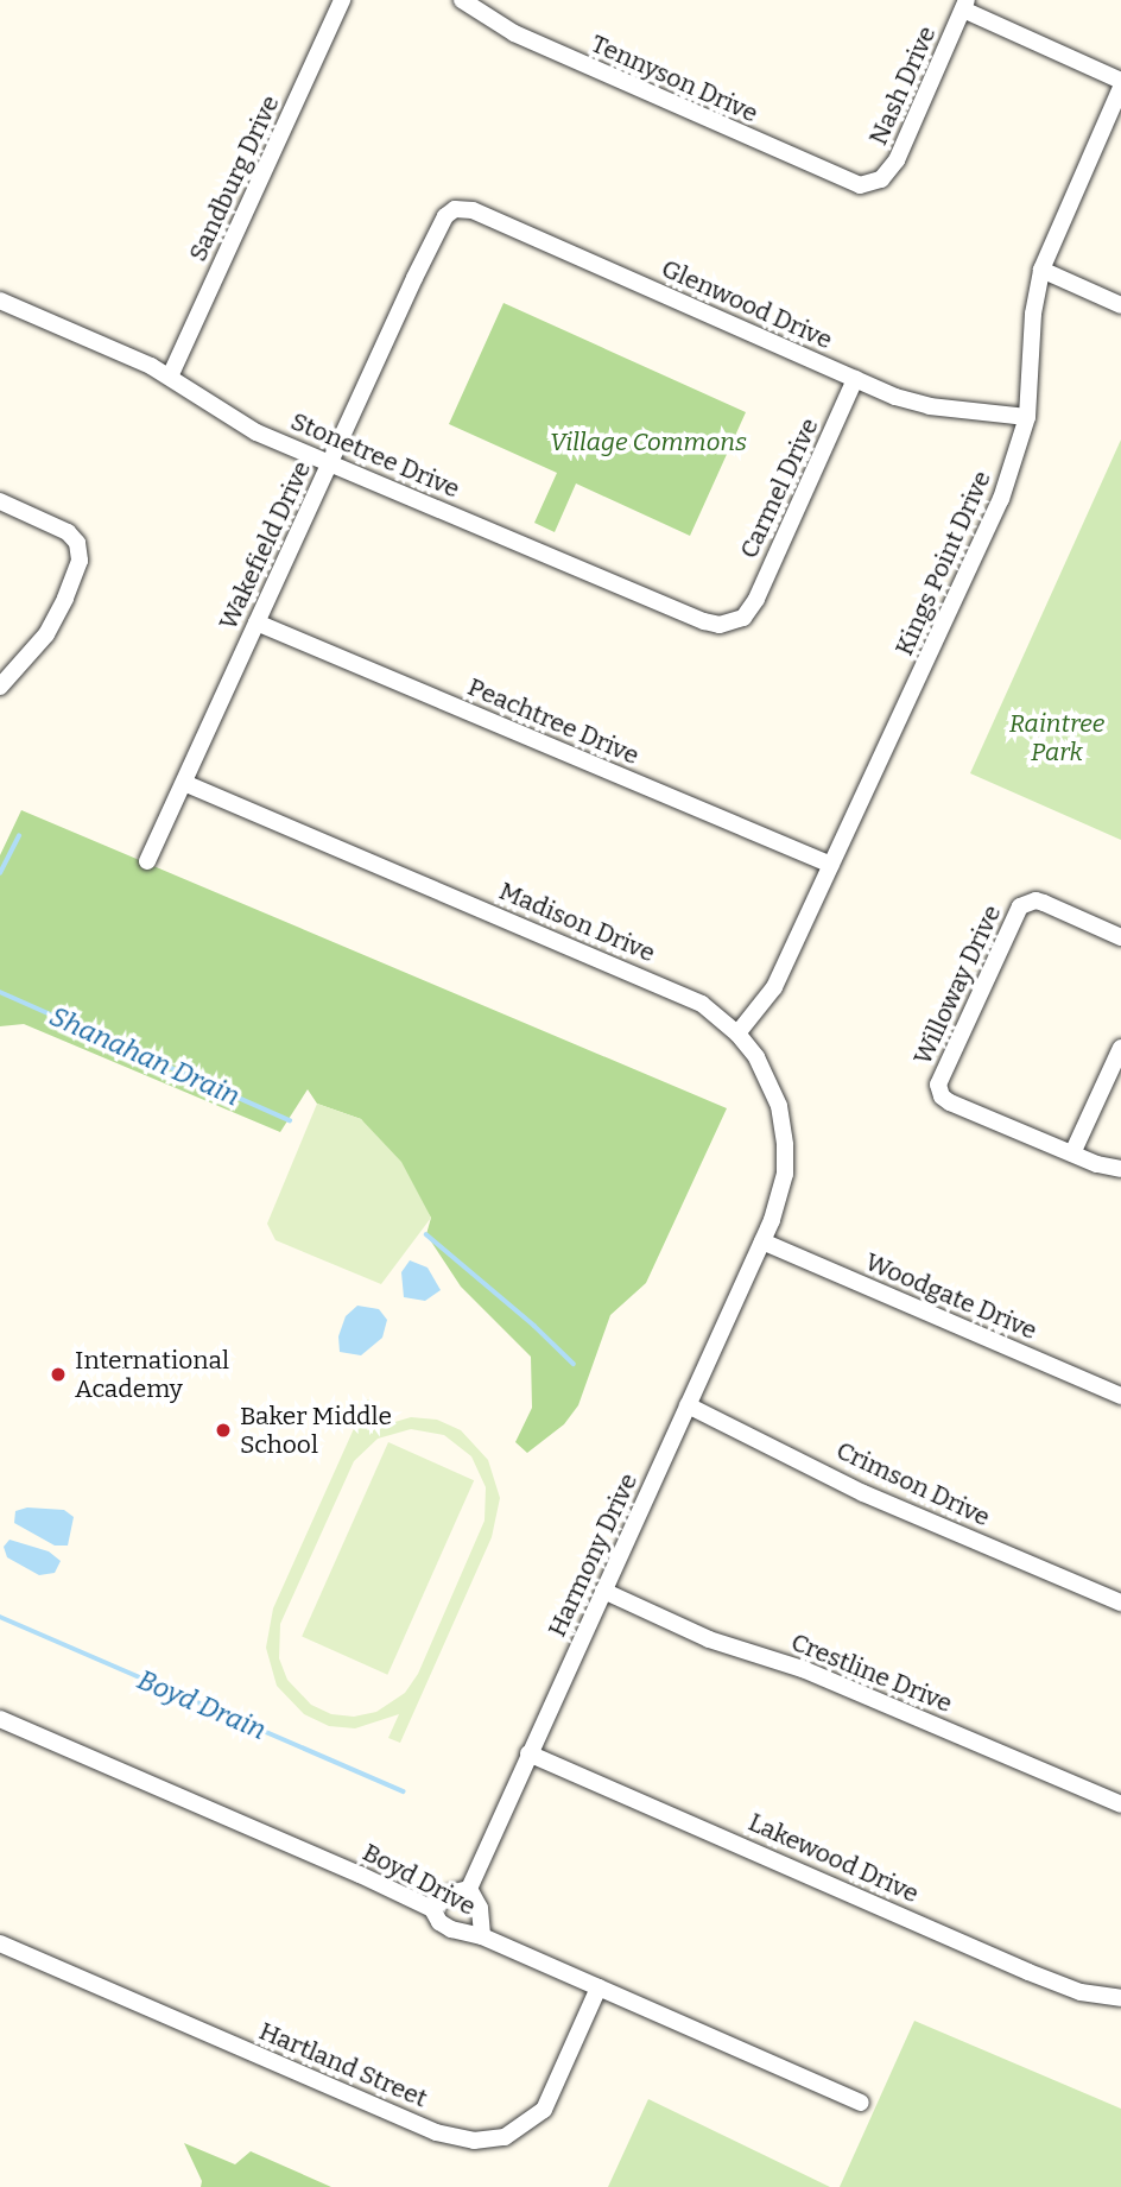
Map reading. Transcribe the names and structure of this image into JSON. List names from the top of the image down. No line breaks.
{"streets":{"street":["Tennyson Drive","Nash Drive","Sandburg Drive","Glenwood Drive","Stonetree Drive","Carmel Drive","Wakefield Drive","Kings Point Drive","Peachtree Drive","Madison Drive","Willoway Drive","Woodgate Drive","Crimson Drive","Harmony Drive","Crestline Drive","Lakewood Drive","Boyd Drive","Hartland Street"]},"crossings":[["Tennyson Drive","Nash Drive"],["Sandburg Drive","Stonetree Drive"],["Glenwood Drive","Carmel Drive"],["Glenwood Drive","Wakefield Drive"],["Glenwood Drive","Kings Point Drive"],["Stonetree Drive","Carmel Drive"],["Stonetree Drive","Wakefield Drive"],["Wakefield Drive","Peachtree Drive"],["Wakefield Drive","Madison Drive"],["Kings Point Drive","Peachtree Drive"],["Kings Point Drive","Madison Drive"],["Madison Drive","Woodgate Drive"],["Madison Drive","Harmony Drive"],["Woodgate Drive","Harmony Drive"],["Crimson Drive","Harmony Drive"],["Harmony Drive","Crestline Drive"],["Harmony Drive","Lakewood Drive"],["Boyd Drive","Hartland Street"]],"water":["Shanahan Drain","Boyd Drain"],"parks":["Village Commons","Raintree Park"],"places":["International Academy","Baker Middle School"]}
